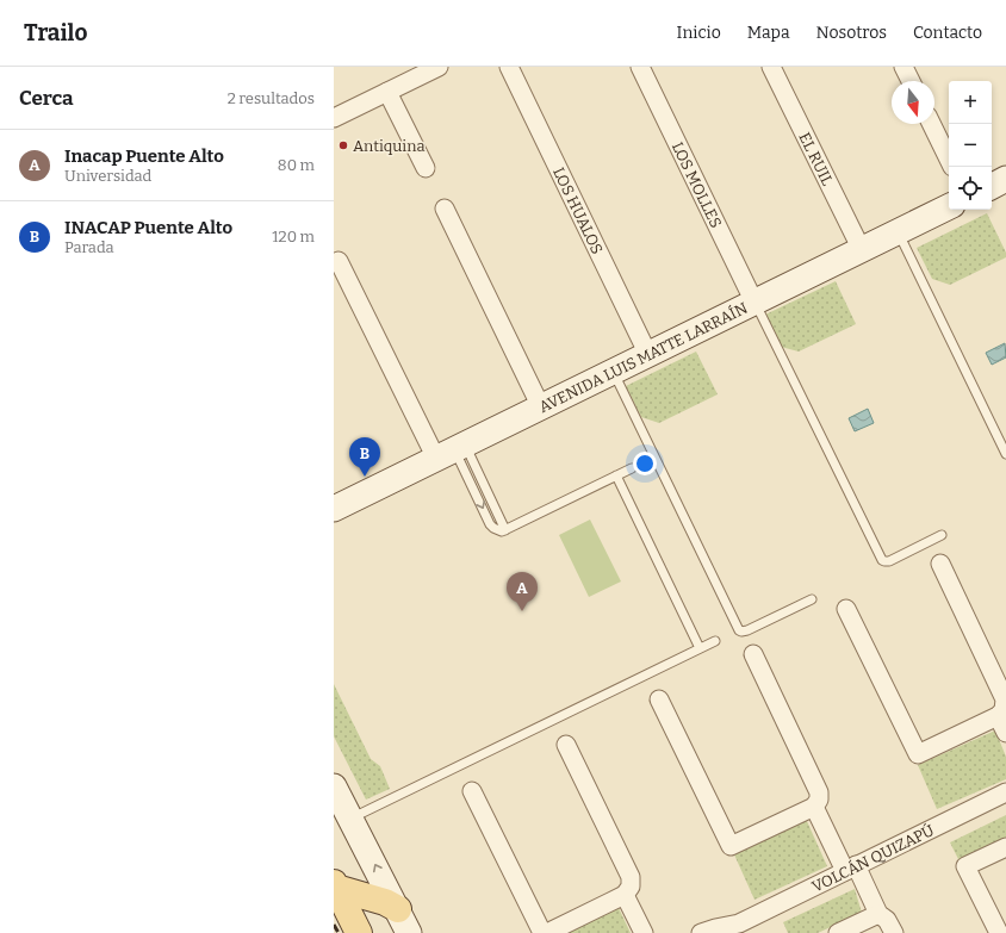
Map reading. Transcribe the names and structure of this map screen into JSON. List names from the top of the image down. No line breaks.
{"streets":{"street":["EL RUIL","LOS MOLLES","LOS HUALOS","AVENIDA LUIS MATTE LARRAÍN","VOLCÁN QUIZAPÚ"]},"crossings":[["EL RUIL","AVENIDA LUIS MATTE LARRAÍN"],["LOS MOLLES","AVENIDA LUIS MATTE LARRAÍN"],["LOS HUALOS","AVENIDA LUIS MATTE LARRAÍN"]],"places":["Antiquina"],"north":"bottom","page":{"header":"Trailo","nav":["Inicio","Mapa","Nosotros","Contacto"],"heading":["Cerca","2 resultados"],"map_buttons":["+","−"],"list":[{"mark":"A","name":"Inacap Puente Alto","note":"Universidad","value":"80 m"},{"mark":"B","name":"INACAP Puente Alto","note":"Parada","value":"120 m"}],"pins":["B","A"]}}
